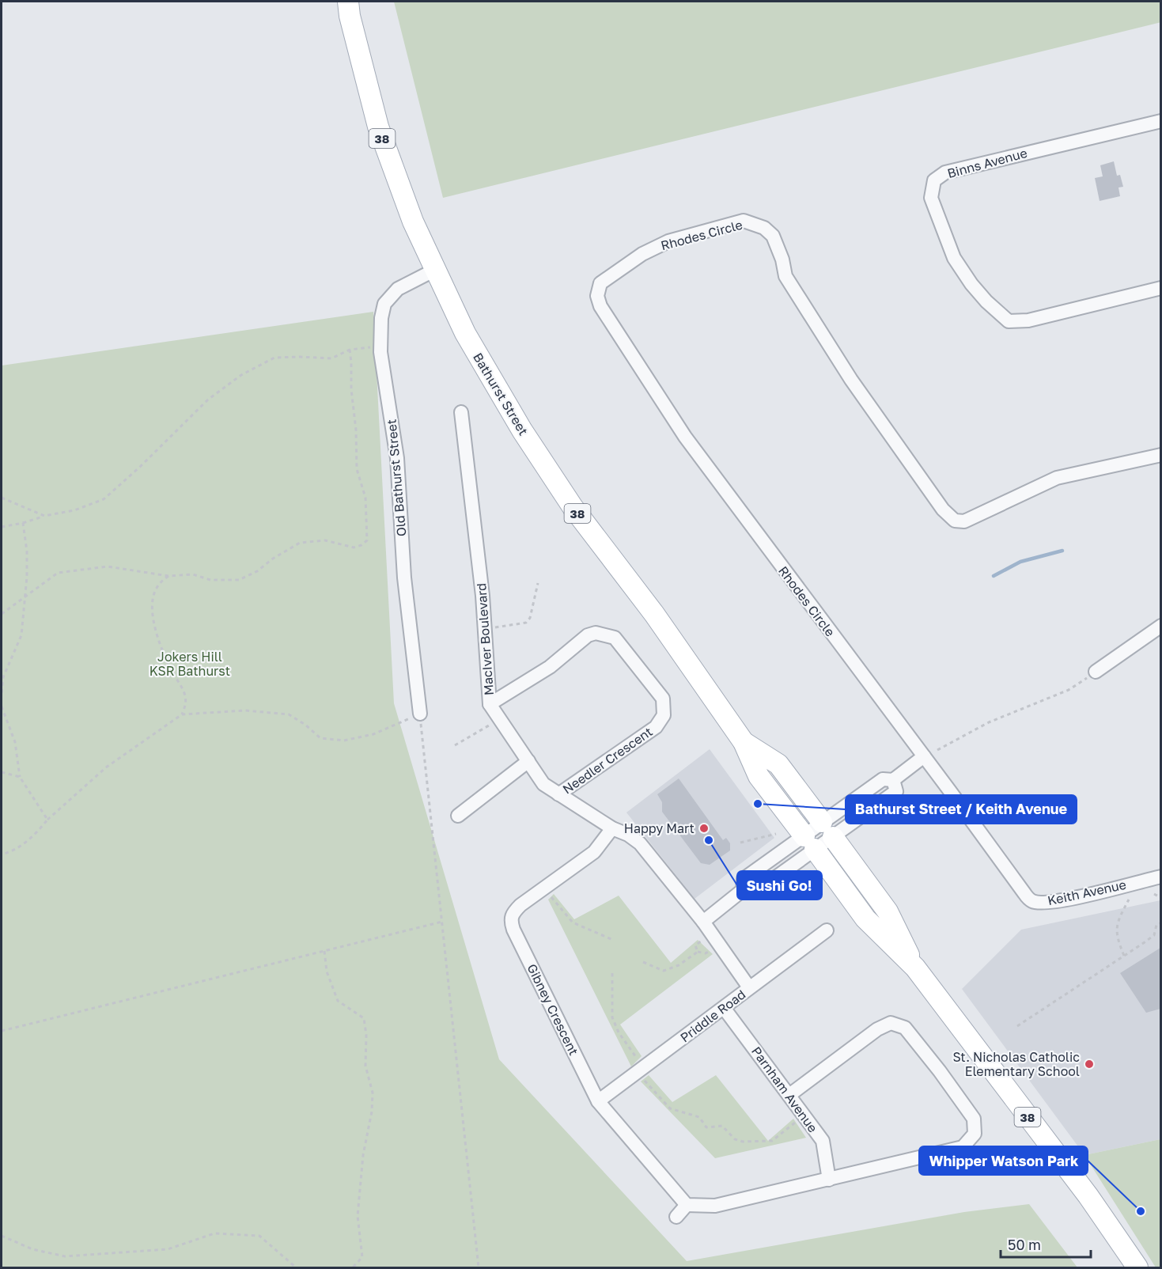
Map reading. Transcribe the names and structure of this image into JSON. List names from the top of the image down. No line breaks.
{"streets":{"main road":["38","Bathurst Street"],"street":["Binns Avenue","Rhodes Circle","Old Bathurst Street","MacIver Boulevard","Needler Crescent","Keith Avenue","Gibney Crescent","Priddle Road","Parnham Avenue"]},"crossings":[["Rhodes Circle","Keith Avenue"],["Bathurst Street","Old Bathurst Street"],["MacIver Boulevard","Needler Crescent"],["MacIver Boulevard","Gibney Crescent"],["MacIver Boulevard","Priddle Road"],["Gibney Crescent","Priddle Road"],["Priddle Road","Parnham Avenue"]],"parks":["Jokers Hill KSR Bathurst"],"places":["Bathurst Street / Keith Avenue","Happy Mart","Sushi Go!","St. Nicholas Catholic Elementary School","Whipper Watson Park"],"scale_bar":"50 m"}
